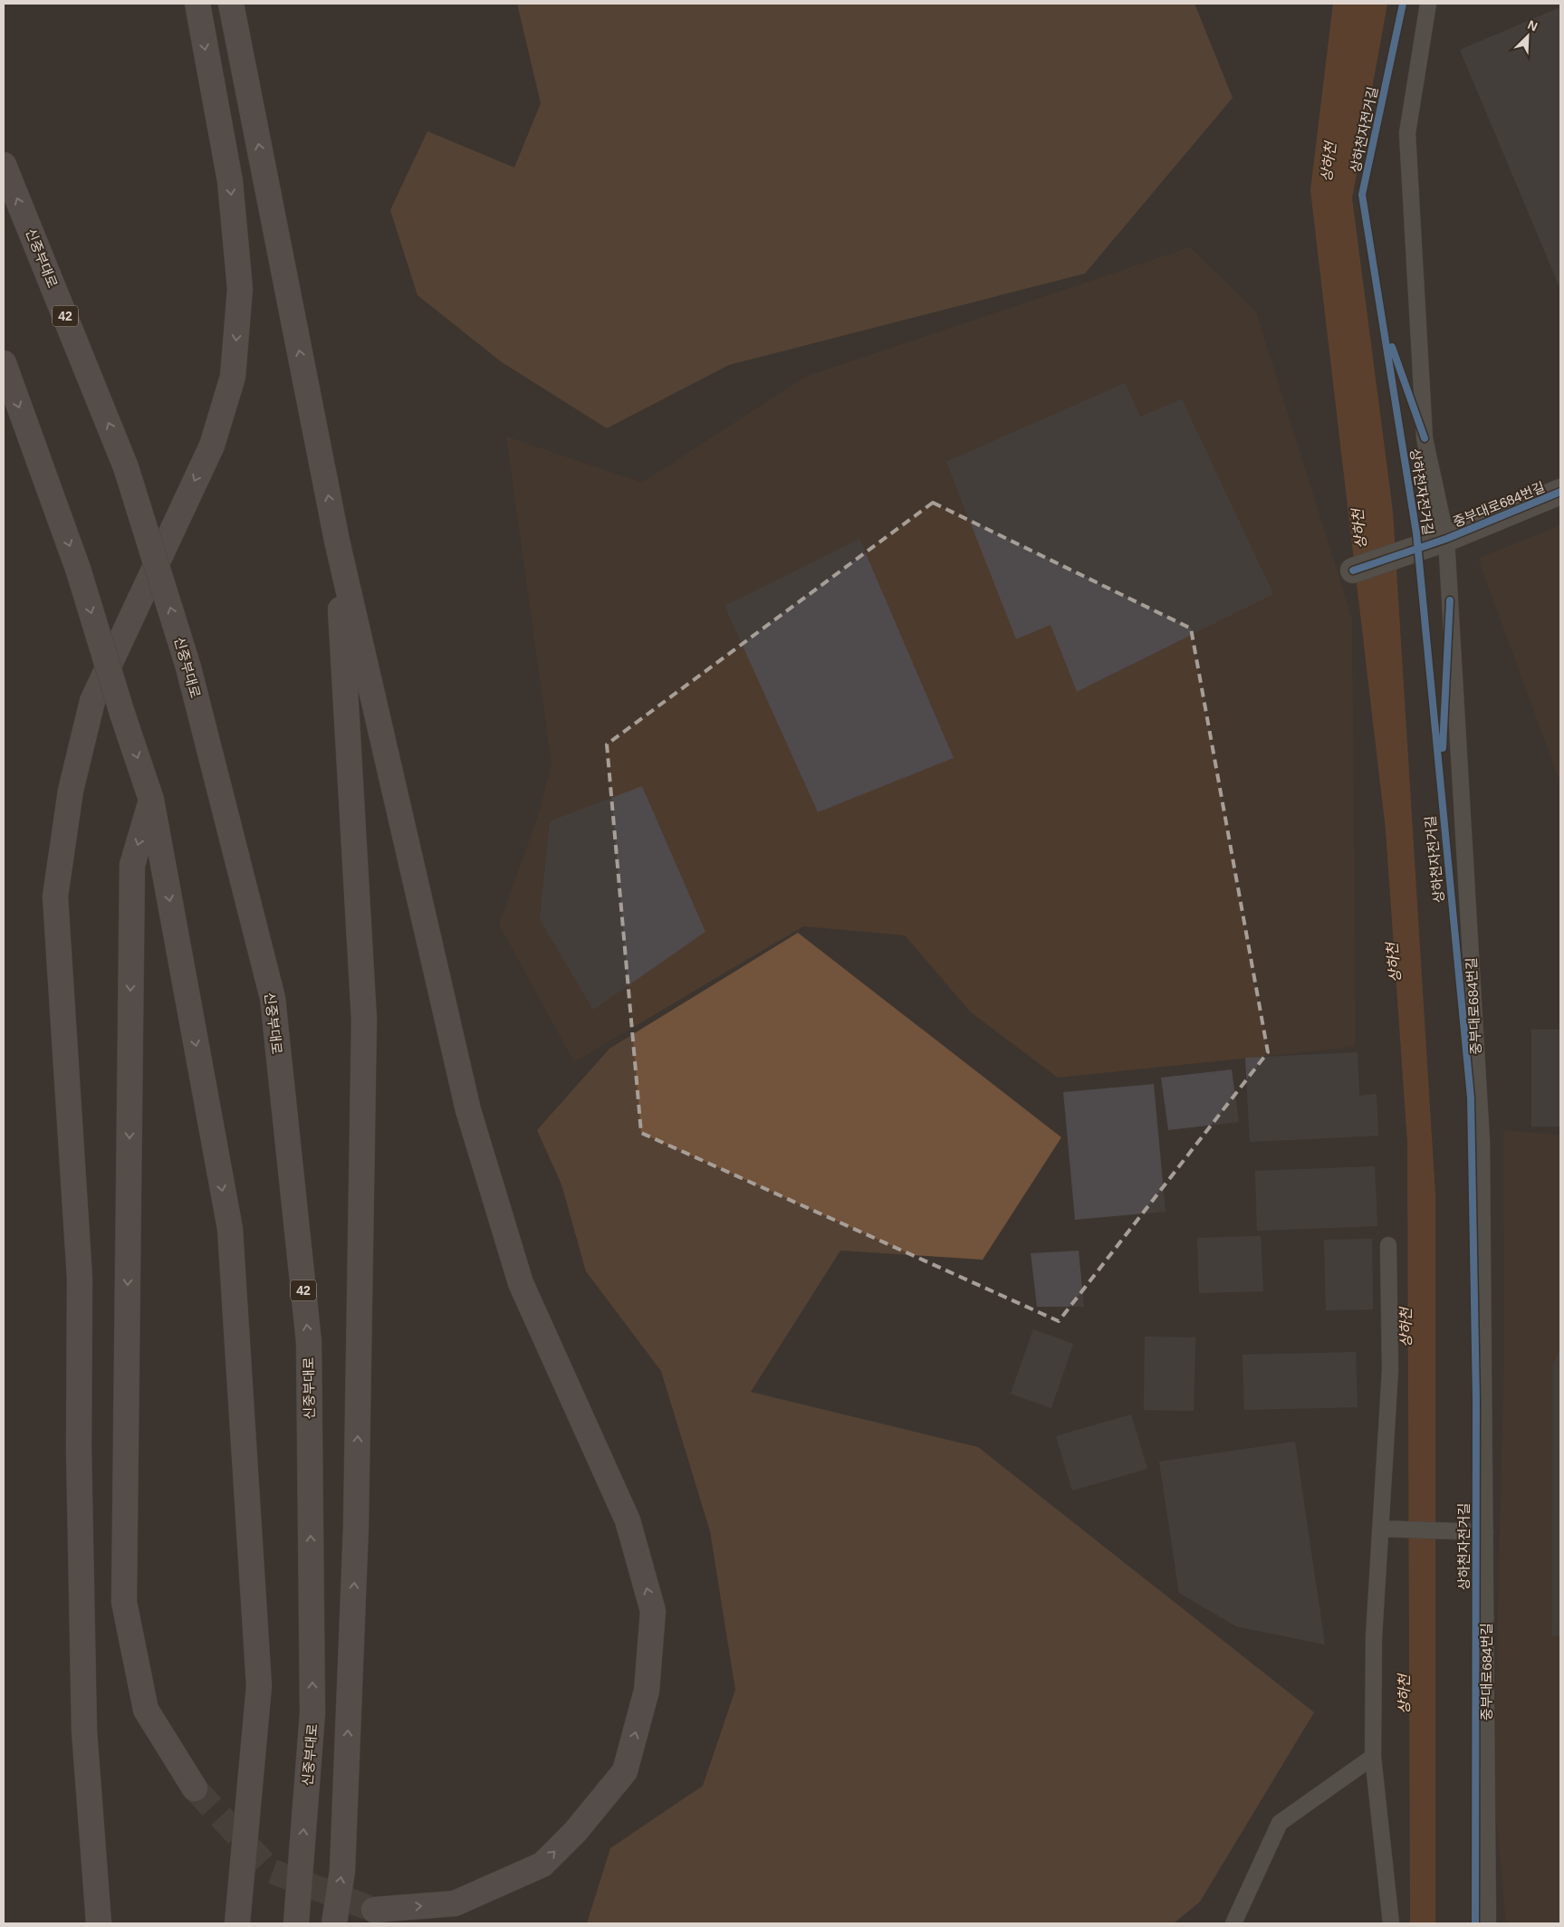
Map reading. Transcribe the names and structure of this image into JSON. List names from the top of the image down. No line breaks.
{"streets":{"highway":["신중부대로","42"],"street":["중부대로684번길"],"cycle path":["상하천자전거길"]},"water":["상하천"],"north":"top right"}
